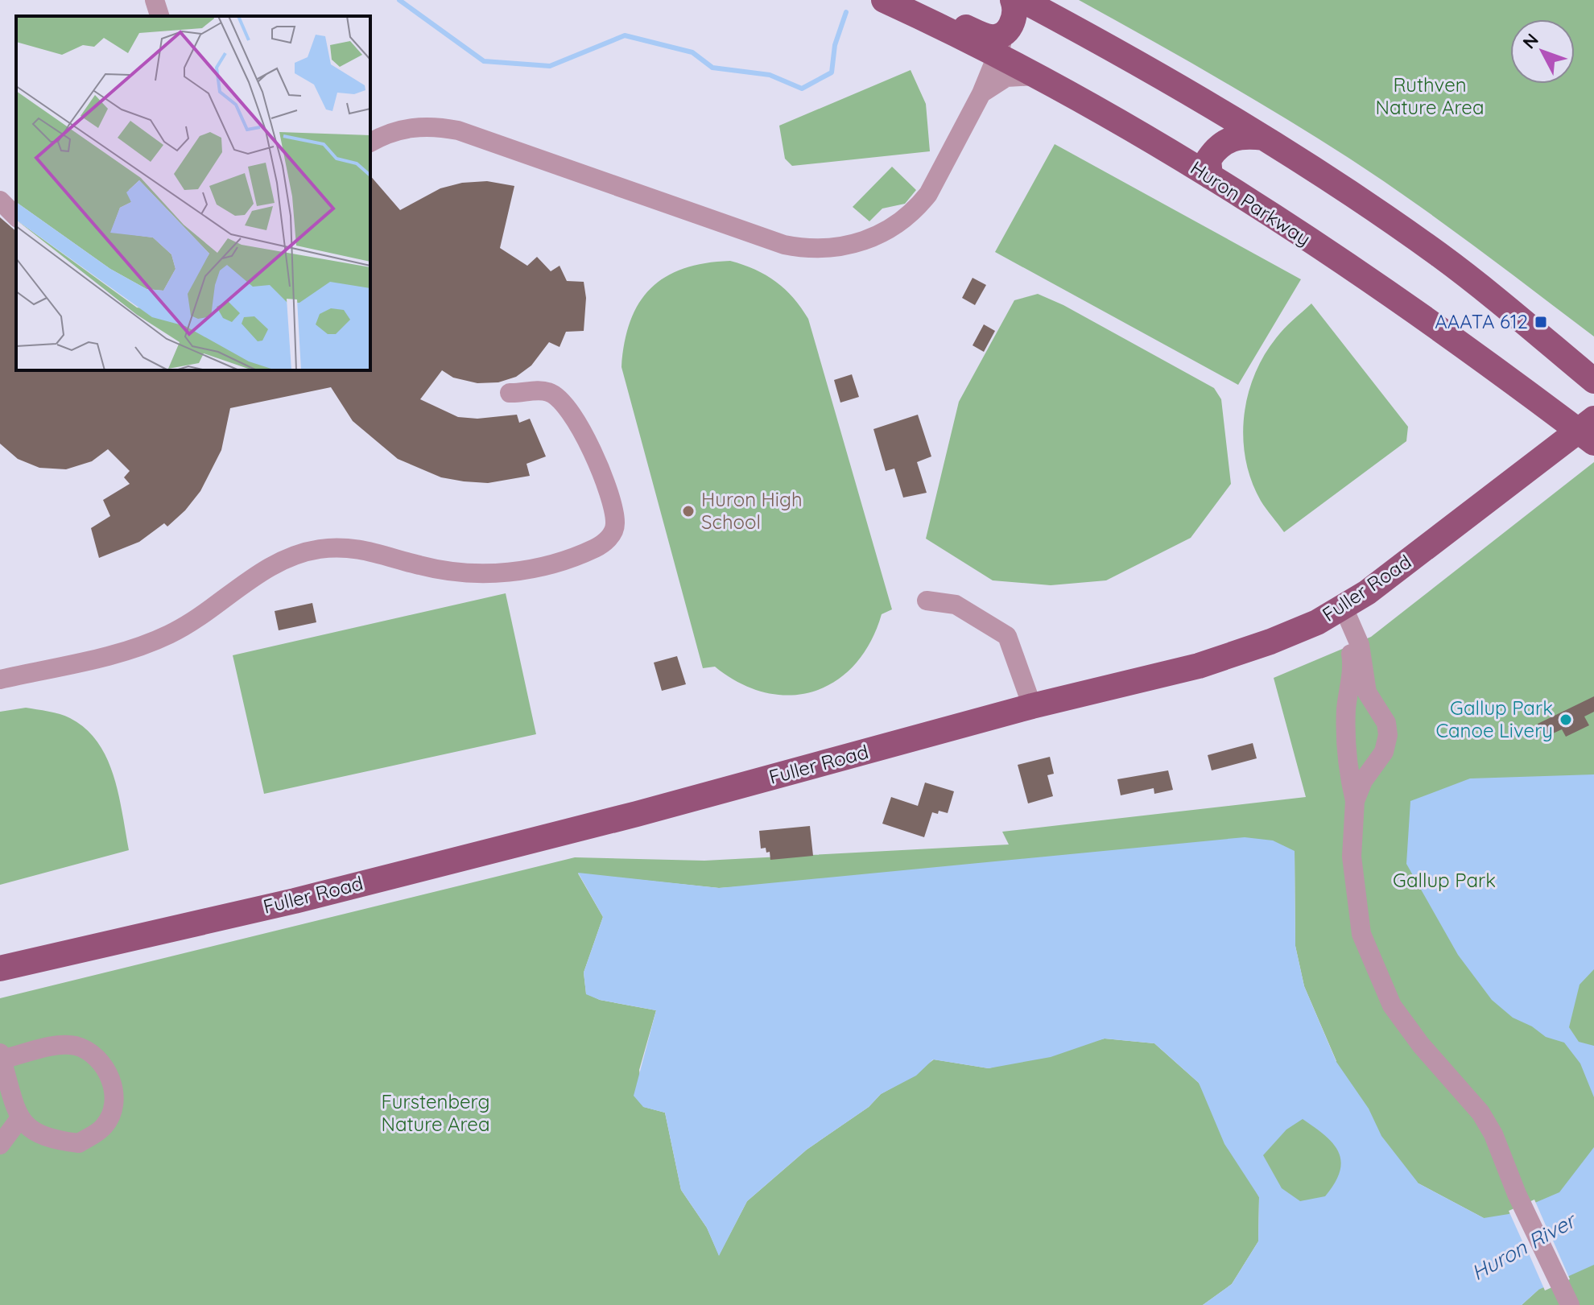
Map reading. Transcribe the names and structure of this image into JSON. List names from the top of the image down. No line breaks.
{"streets":{"main road":["Huron Parkway","Fuller Road"]},"crossings":[["Huron Parkway","Fuller Road"]],"water":["Huron River"],"parks":["Ruthven Nature Area","Gallup Park","Furstenberg Nature Area"],"places":{"transit":["AAATA 612"],"other":["Huron High School","Gallup Park Canoe Livery"]},"north":"top left"}
